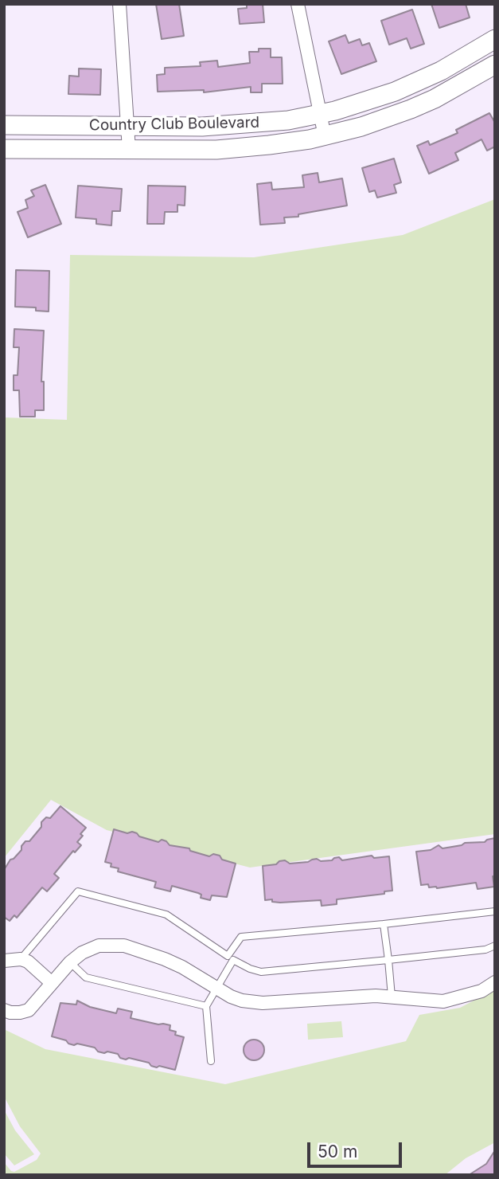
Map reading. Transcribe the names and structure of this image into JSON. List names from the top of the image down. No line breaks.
{"streets":{"main road":["Country Club Boulevard"]},"scale_bar":"50 m"}
